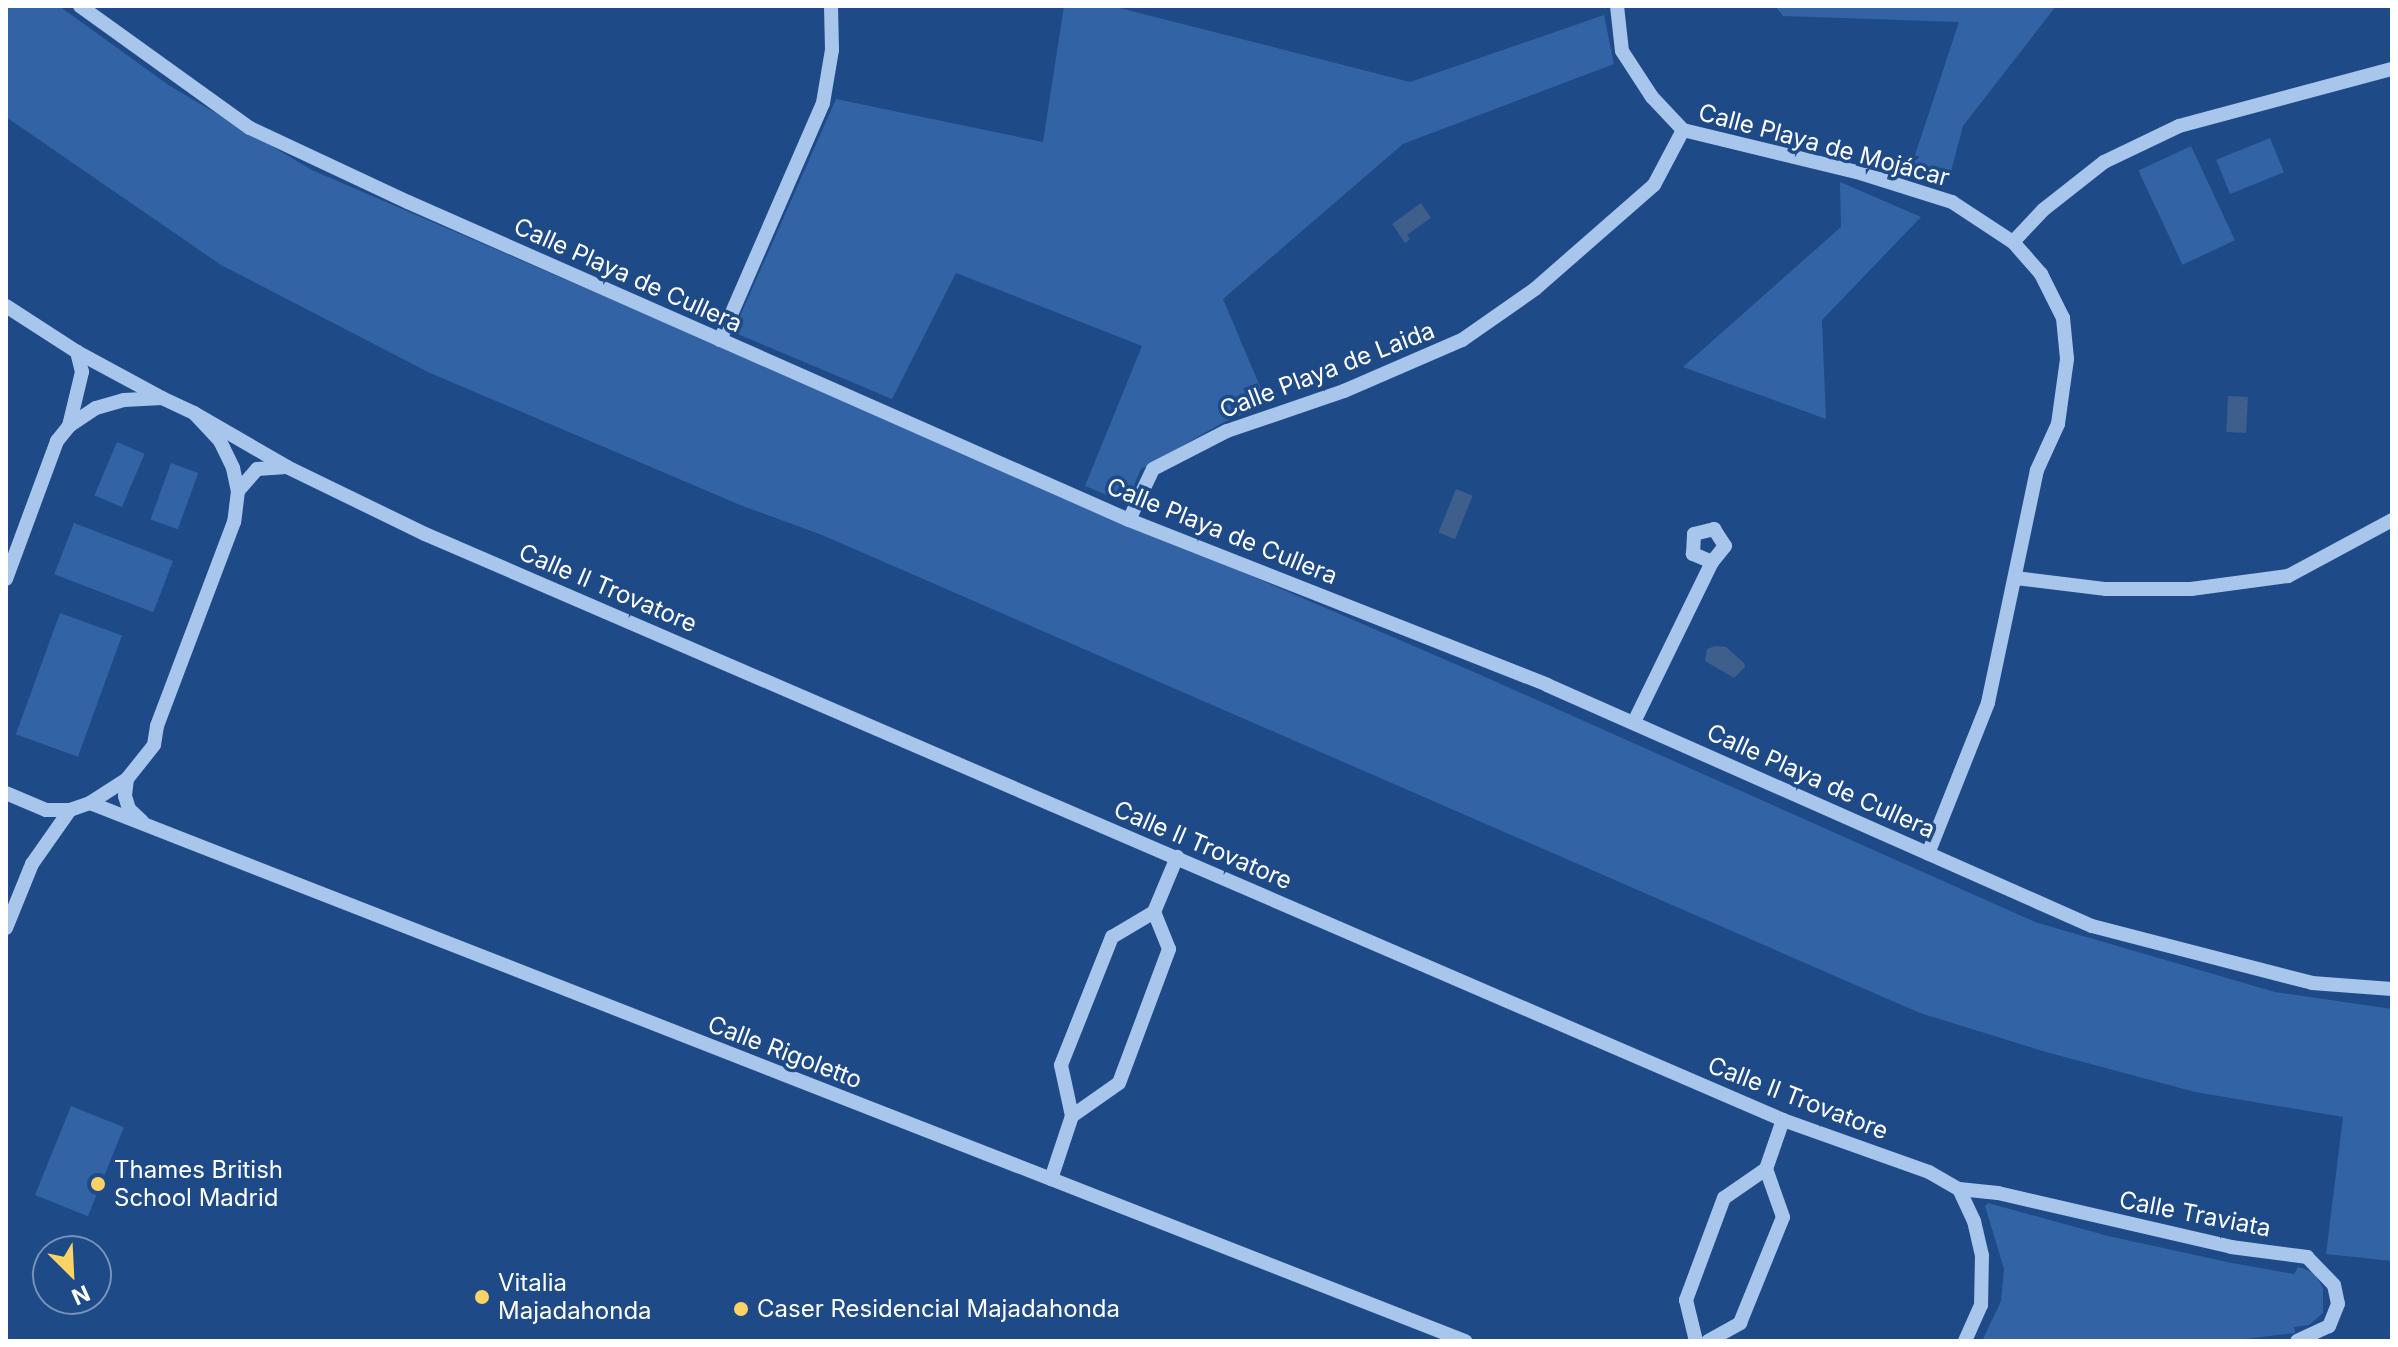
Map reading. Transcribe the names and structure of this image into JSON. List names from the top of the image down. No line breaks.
{"streets":{"street":["Calle Playa de Mojácar","Calle Playa de Cullera","Calle Playa de Laida","Calle Il Trovatore","Calle Rigoletto","Calle Traviata"]},"crossings":[["Calle Playa de Mojácar","Calle Playa de Cullera"],["Calle Playa de Mojácar","Calle Playa de Laida"],["Calle Playa de Cullera","Calle Playa de Laida"],["Calle Il Trovatore","Calle Traviata"]],"places":["Thames British School Madrid","Vitalia Majadahonda","Caser Residencial Majadahonda"],"north":"bottom right"}
